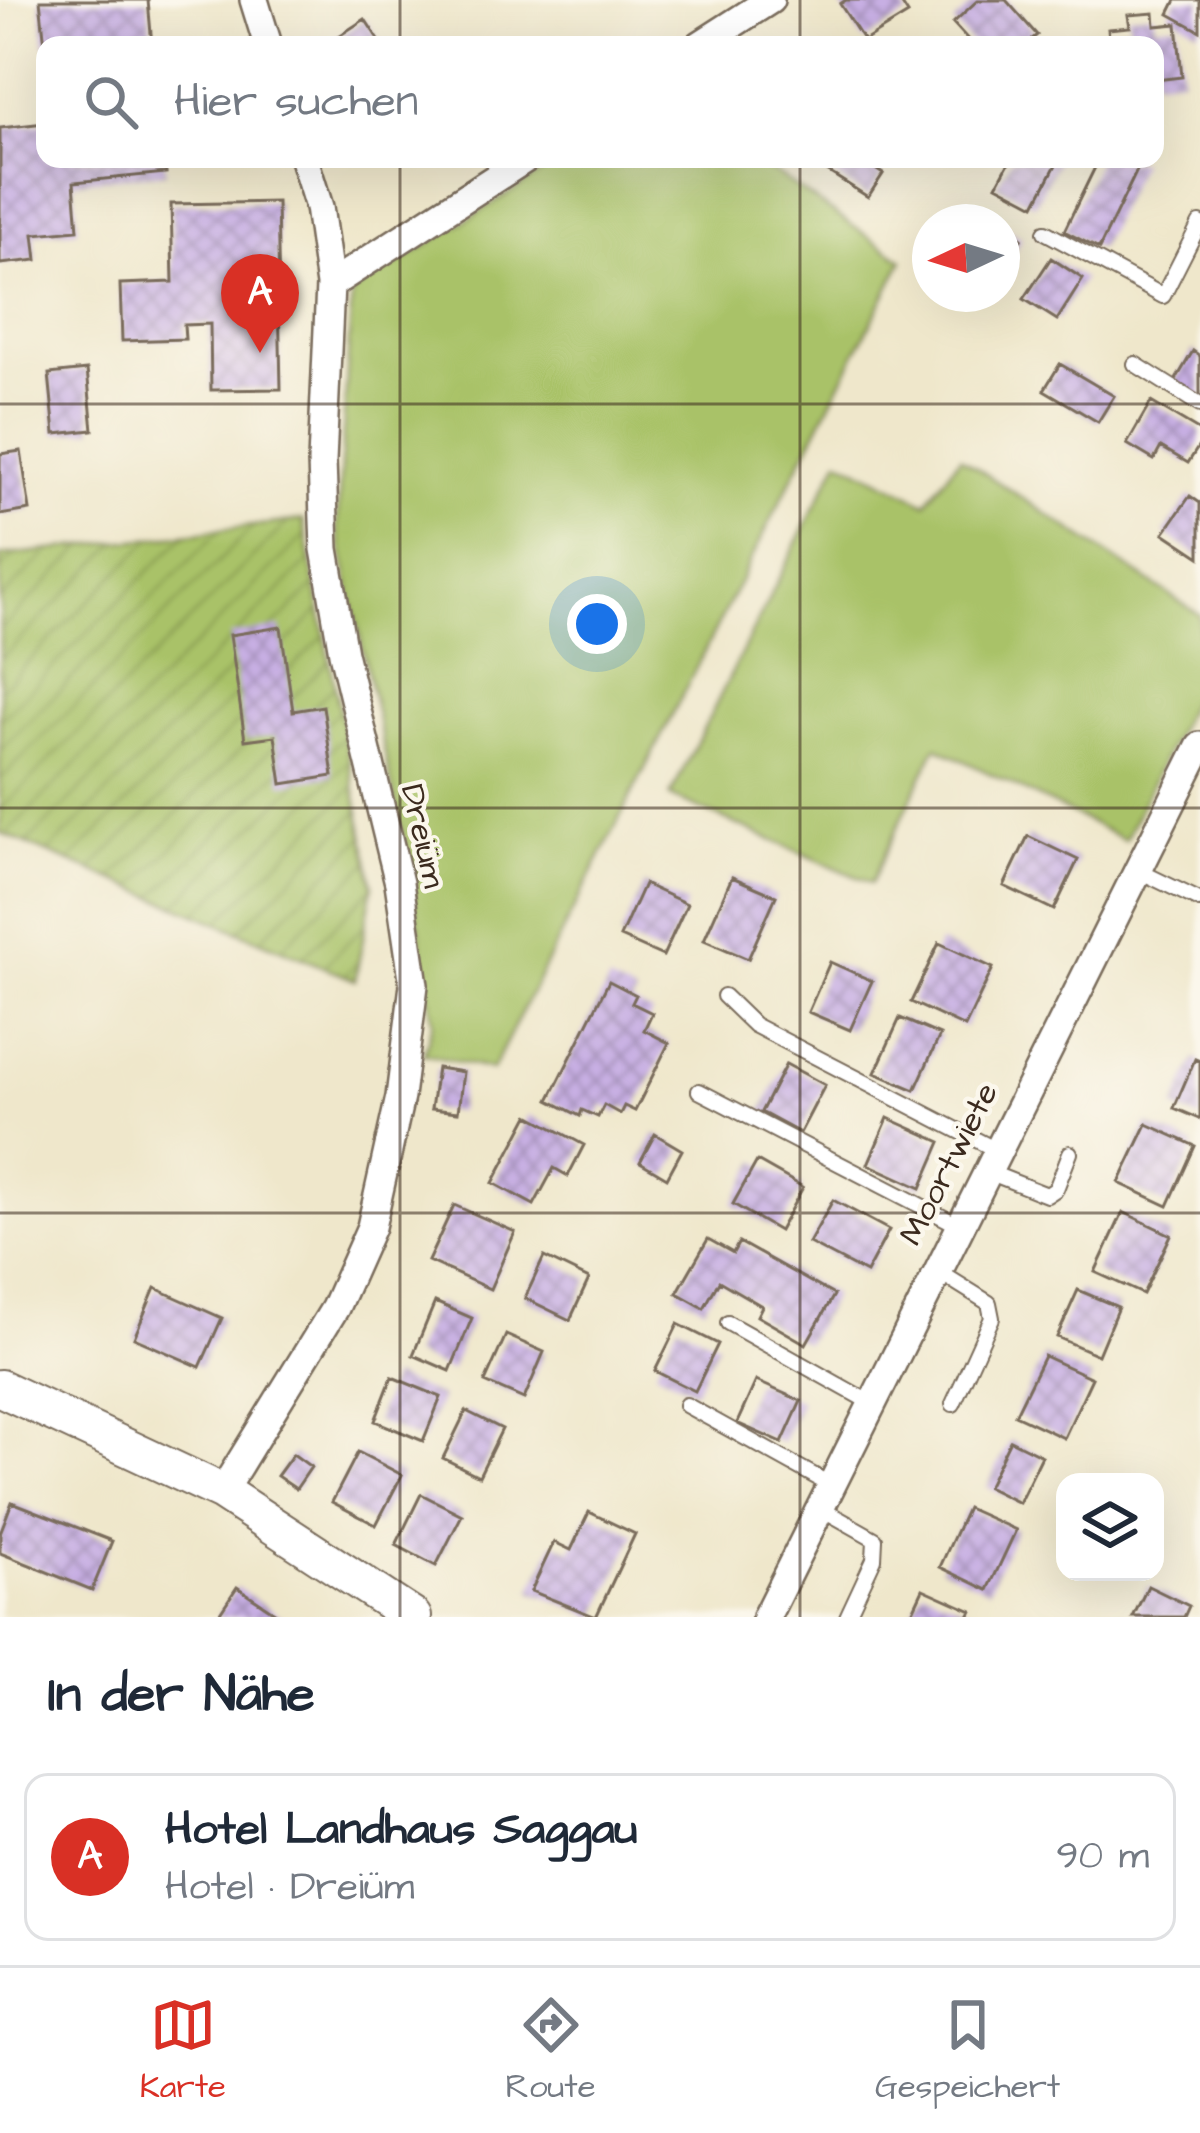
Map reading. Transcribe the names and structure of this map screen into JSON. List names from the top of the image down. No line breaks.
{"streets":{"street":["Dreiüm","Moortwiete"]},"north":"left","page":{"search":"Hier suchen","pins":"A","heading":"In der Nähe","list":[{"mark":"A","name":"Hotel Landhaus Saggau","note":"Hotel · Dreiüm","value":"90 m"}],"nav":["Karte","Route","Gespeichert"]}}
